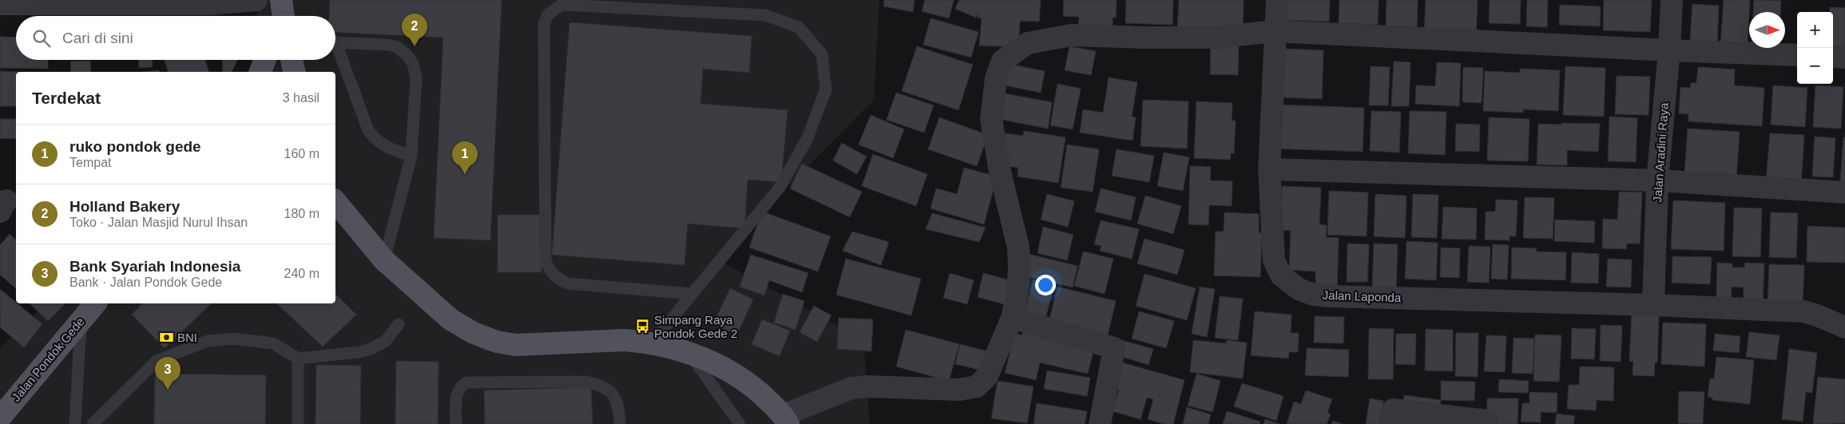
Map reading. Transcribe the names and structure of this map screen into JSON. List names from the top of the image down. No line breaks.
{"streets":{"main road":["Jalan Pondok Gede"],"street":["Jalan Aradini Raya","Jalan Laponda"]},"crossings":[["Jalan Aradini Raya","Jalan Laponda"]],"places":{"bus stop":["Simpang Raya Pondok Gede 2"],"bank":["BNI"]},"north":"right","page":{"map_buttons":["+","−"],"pins":["2","1","3"],"search":"Cari di sini","heading":["Terdekat","3 hasil"],"list":[{"mark":"1","name":"ruko pondok gede","note":"Tempat","value":"160 m"},{"mark":"2","name":"Holland Bakery","note":"Toko · Jalan Masjid Nurul Ihsan","value":"180 m"},{"mark":"3","name":"Bank Syariah Indonesia","note":"Bank · Jalan Pondok Gede","value":"240 m"}]}}
